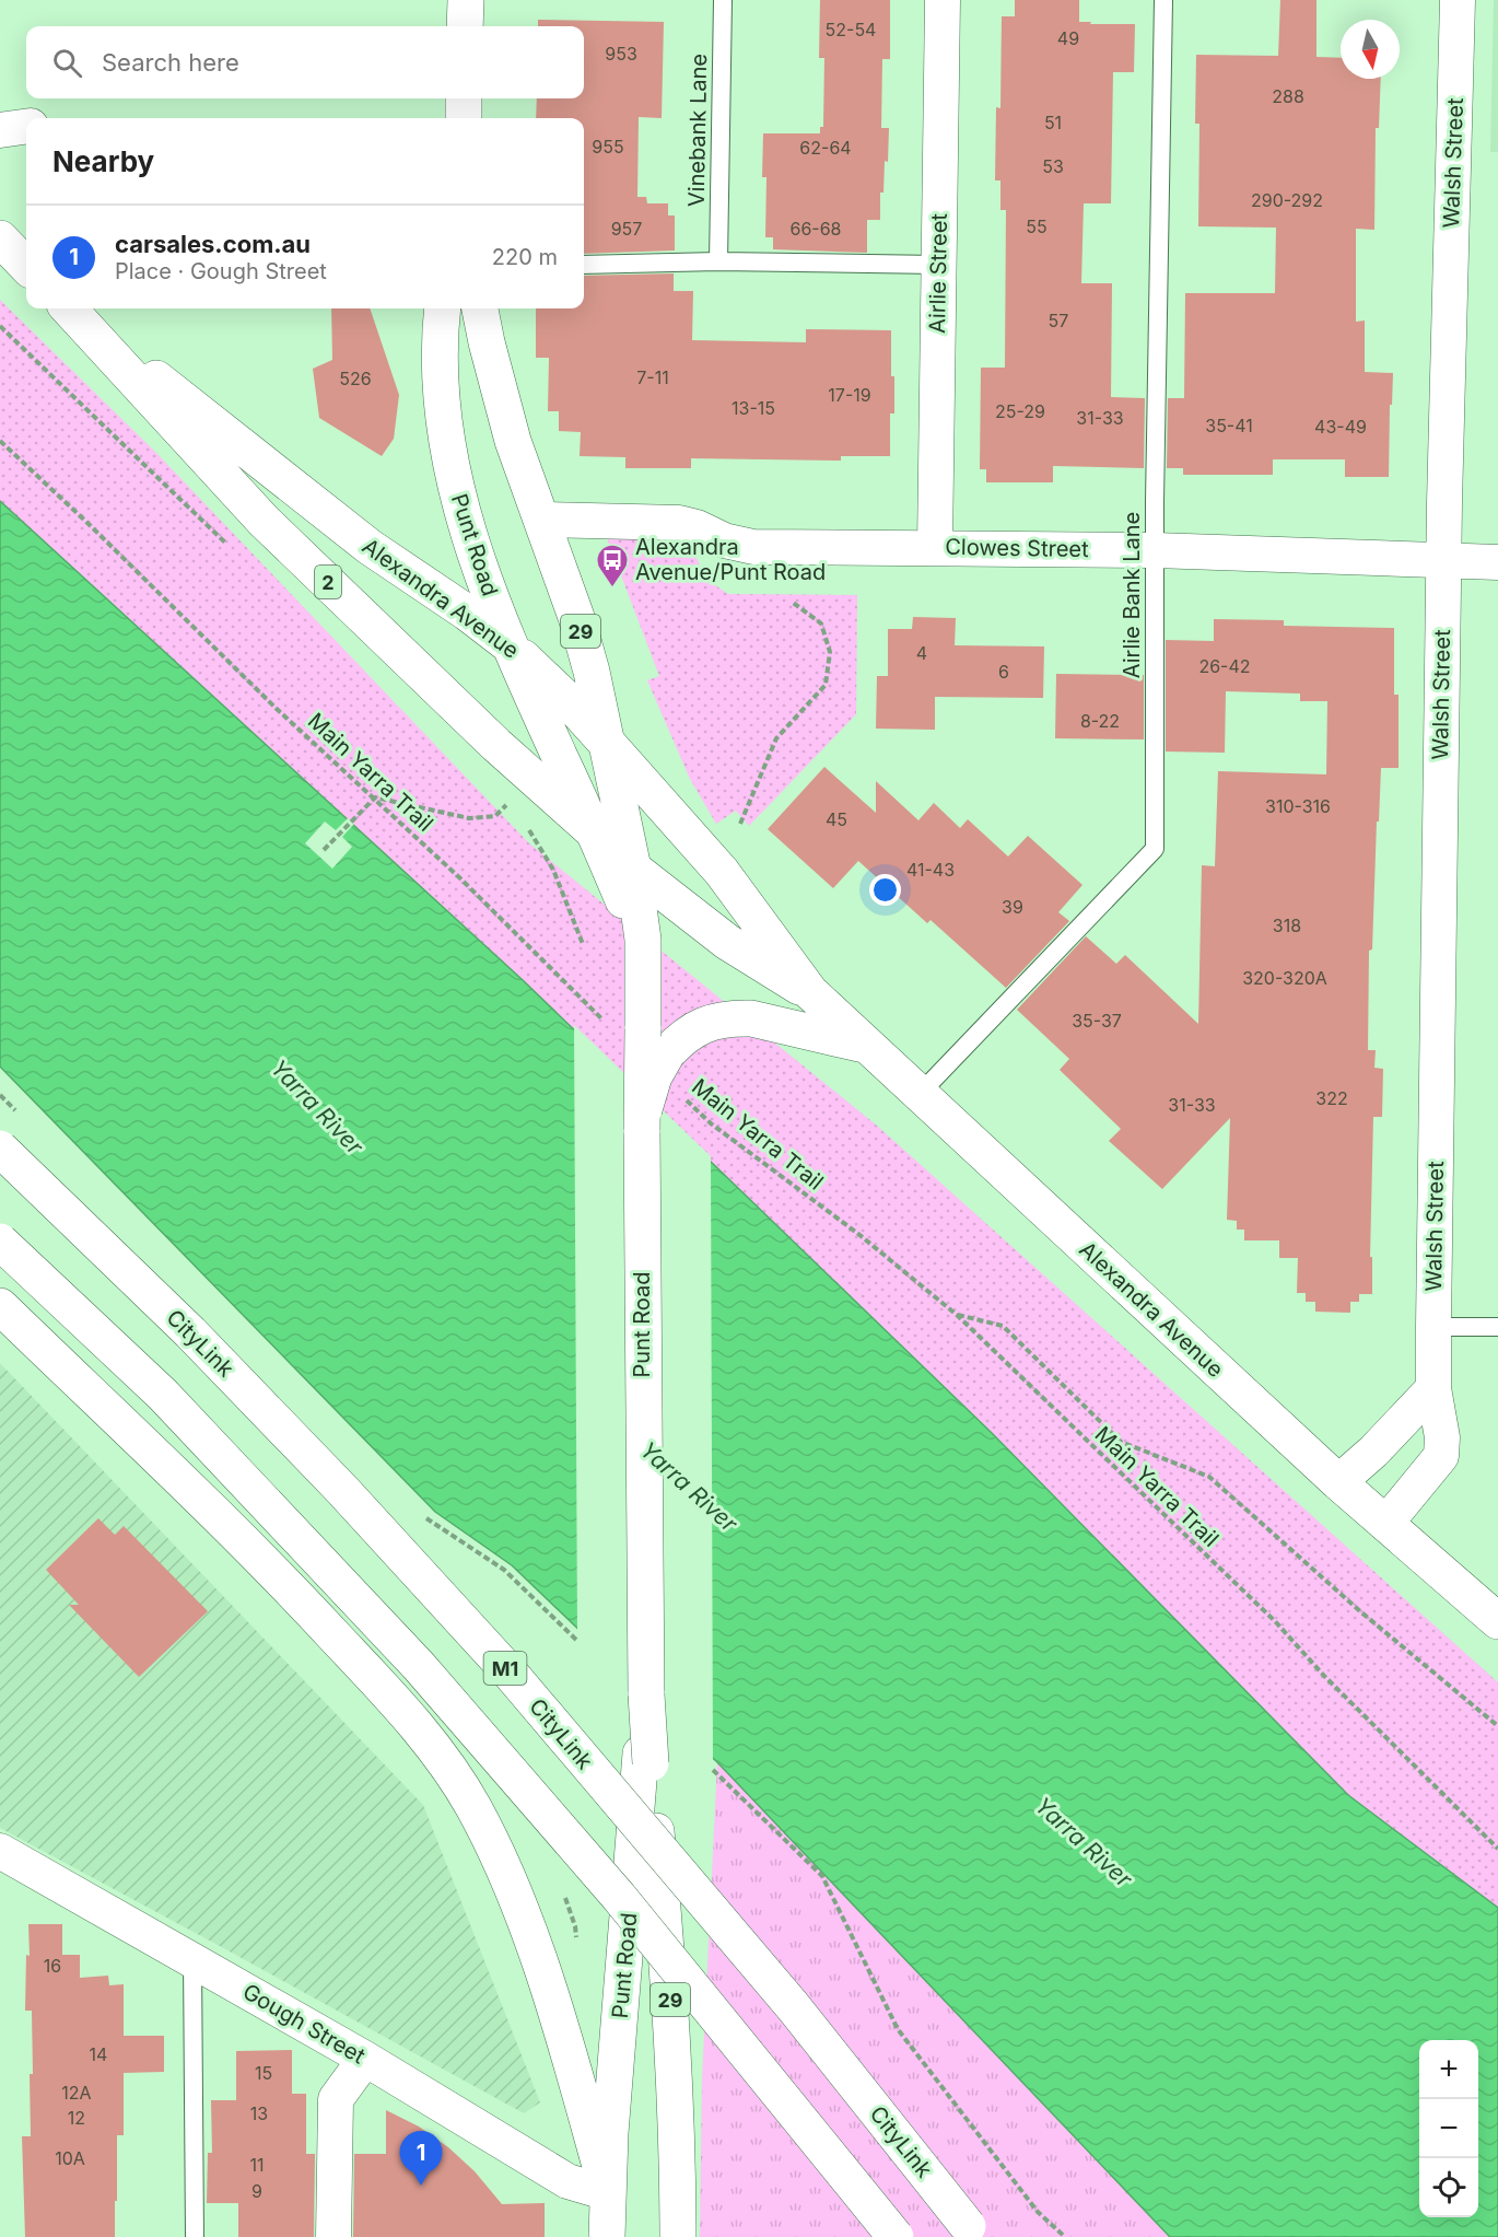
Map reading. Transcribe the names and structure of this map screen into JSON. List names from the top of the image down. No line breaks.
{"streets":{"main road":["Punt Road","2","Alexandra Avenue","29","CityLink","M1"],"street":["Walsh Street","Airlie Street","Clowes Street","Gough Street"],"lane":["Vinebank Lane","Airlie Bank Lane"],"path":["Main Yarra Trail"]},"crossings":[["Walsh Street","Clowes Street"],["Walsh Street","Alexandra Avenue"],["Airlie Street","Clowes Street"],["Punt Road","Clowes Street"],["Punt Road","Alexandra Avenue"],["Punt Road","Main Yarra Trail"],["Punt Road","Gough Street"],["Clowes Street","Airlie Bank Lane"],["Airlie Bank Lane","Alexandra Avenue"]],"water":["Yarra River"],"places":{"bus stop":["Alexandra Avenue/Punt Road"]},"house_numbers":["52-54","49","953","288","51","955","62-64","53","290-292","55","957","66-68","57","7-11","526","17-19","13-15","25-29","31-33","35-41","43-49","4","26-42","6","8-22","310-316","45","41-43","39","318","320-320A","35-37","322","31-33","16","14","15","12A","13","12","10A","11","9"],"north":"bottom","page":{"search":"Search here","heading":"Nearby","list":[{"mark":"1","name":"carsales.com.au","note":"Place · Gough Street","value":"220 m"}],"map_buttons":["+","−"],"pins":"1"}}
